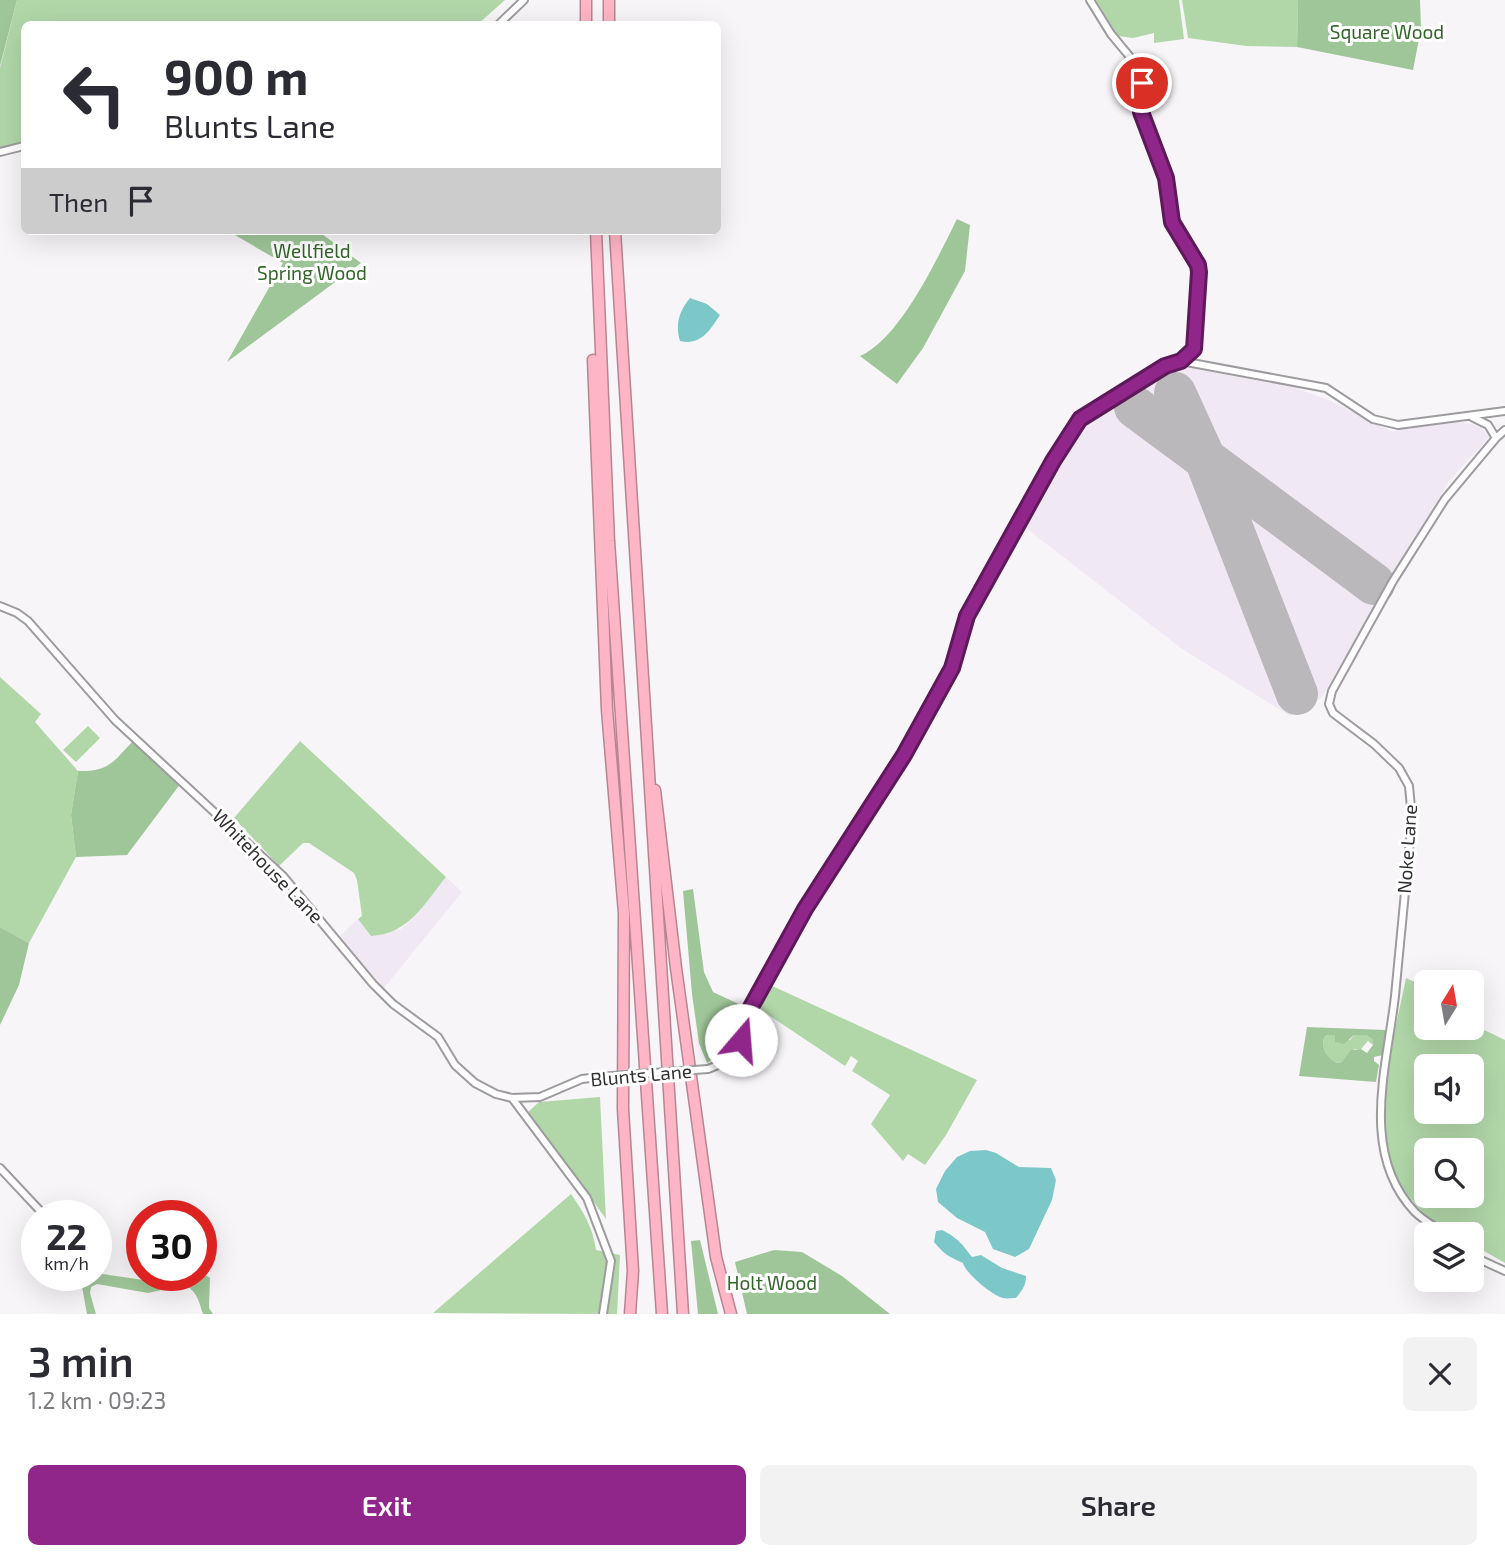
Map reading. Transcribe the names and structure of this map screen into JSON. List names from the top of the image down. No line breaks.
{"streets":{"street":["Noke Lane","Whitehouse Lane","Blunts Lane"]},"crossings":[["Whitehouse Lane","Blunts Lane"]],"parks":["Square Wood","Wellfield Spring Wood","Holt Wood"],"north":"top","page":{"turn":["900 m","Blunts Lane"],"then":"Then","speed":"22 km/h","limit":"30","heading":["3 min","1.2 km · 09:23"],"buttons":["Exit","Share"]}}
